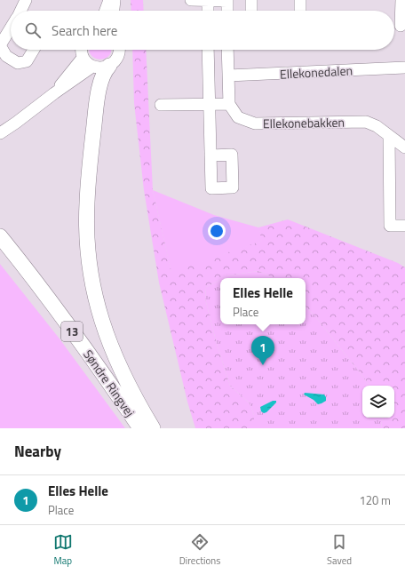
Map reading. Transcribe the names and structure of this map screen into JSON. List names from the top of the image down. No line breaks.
{"streets":{"main road":["13","Søndre Ringvej"],"street":["Ellekonedalen","Ellekonebakken"]},"page":{"search":"Search here","popup":["Elles Helle","Place"],"pins":"1","heading":"Nearby","list":[{"mark":"1","name":"Elles Helle","note":"Place","value":"120 m"}],"nav":["Map","Directions","Saved"]}}
